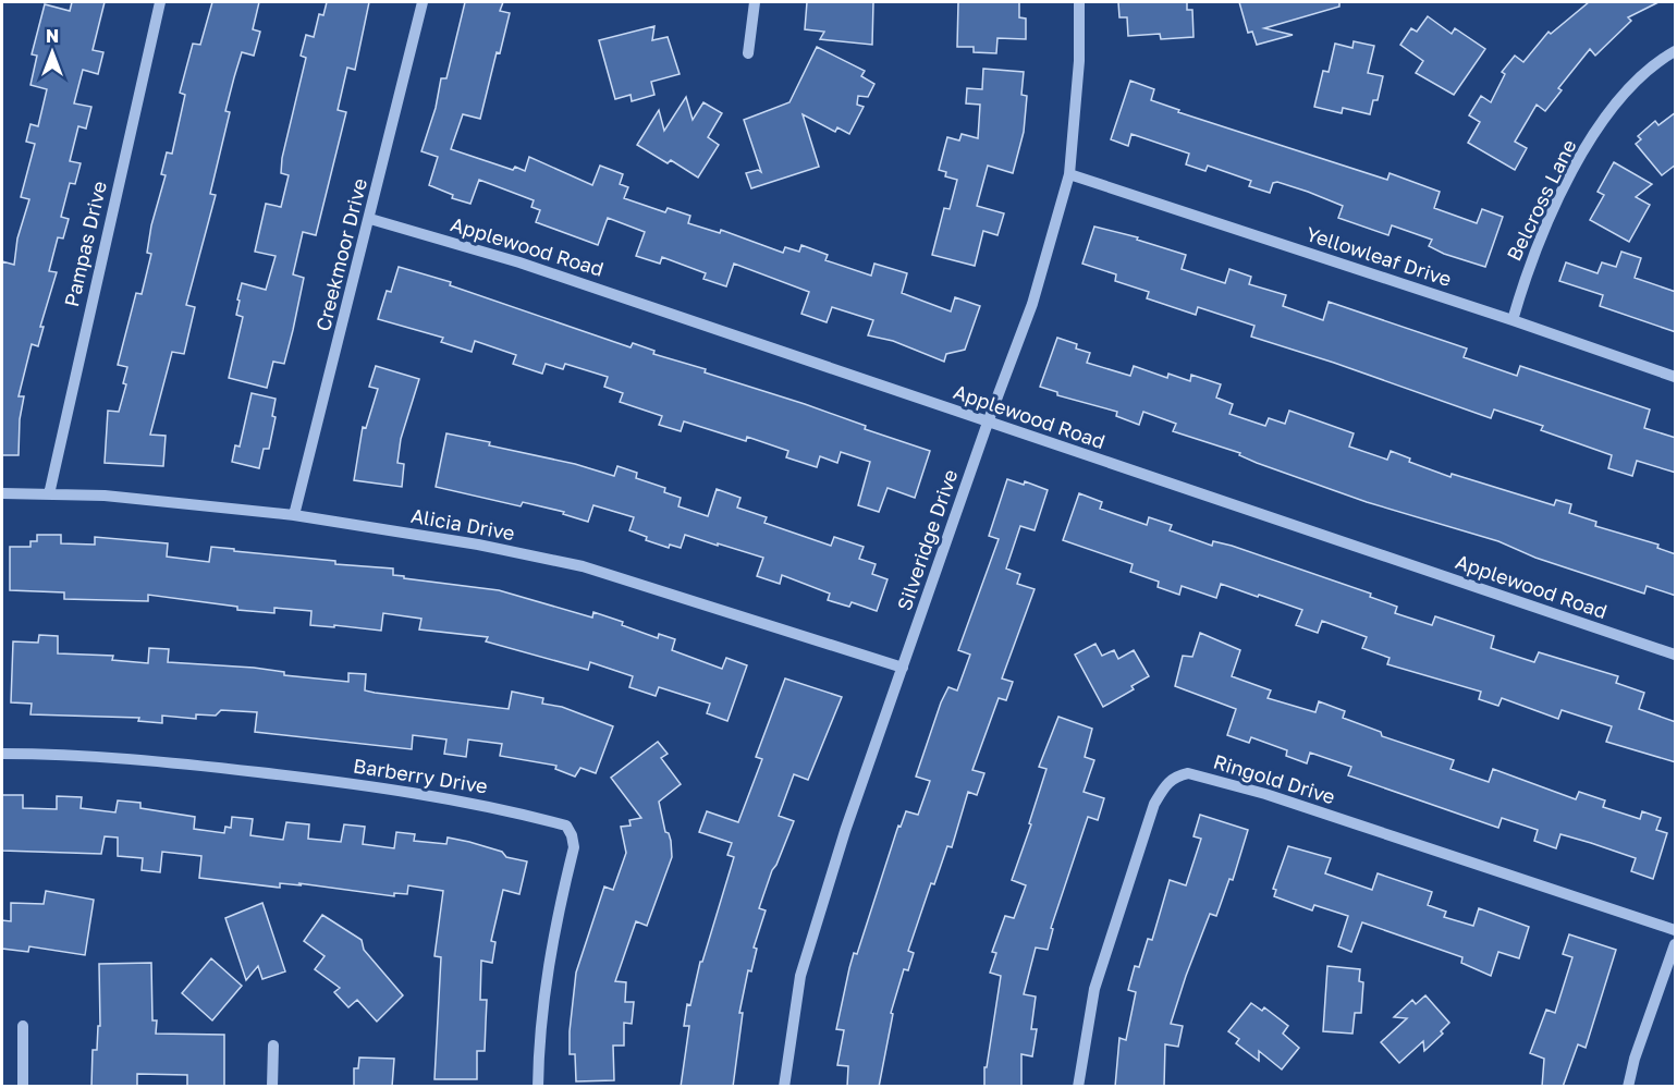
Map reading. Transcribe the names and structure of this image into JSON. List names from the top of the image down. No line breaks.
{"streets":{"street":["Belcross Lane","Pampas Drive","Applewood Road","Creekmoor Drive","Yellowleaf Drive","Alicia Drive","Silveridge Drive","Barberry Drive","Ringold Drive"]},"crossings":[["Belcross Lane","Yellowleaf Drive"],["Pampas Drive","Alicia Drive"],["Applewood Road","Creekmoor Drive"],["Applewood Road","Silveridge Drive"],["Creekmoor Drive","Alicia Drive"],["Yellowleaf Drive","Silveridge Drive"],["Alicia Drive","Silveridge Drive"]],"north":"top"}
